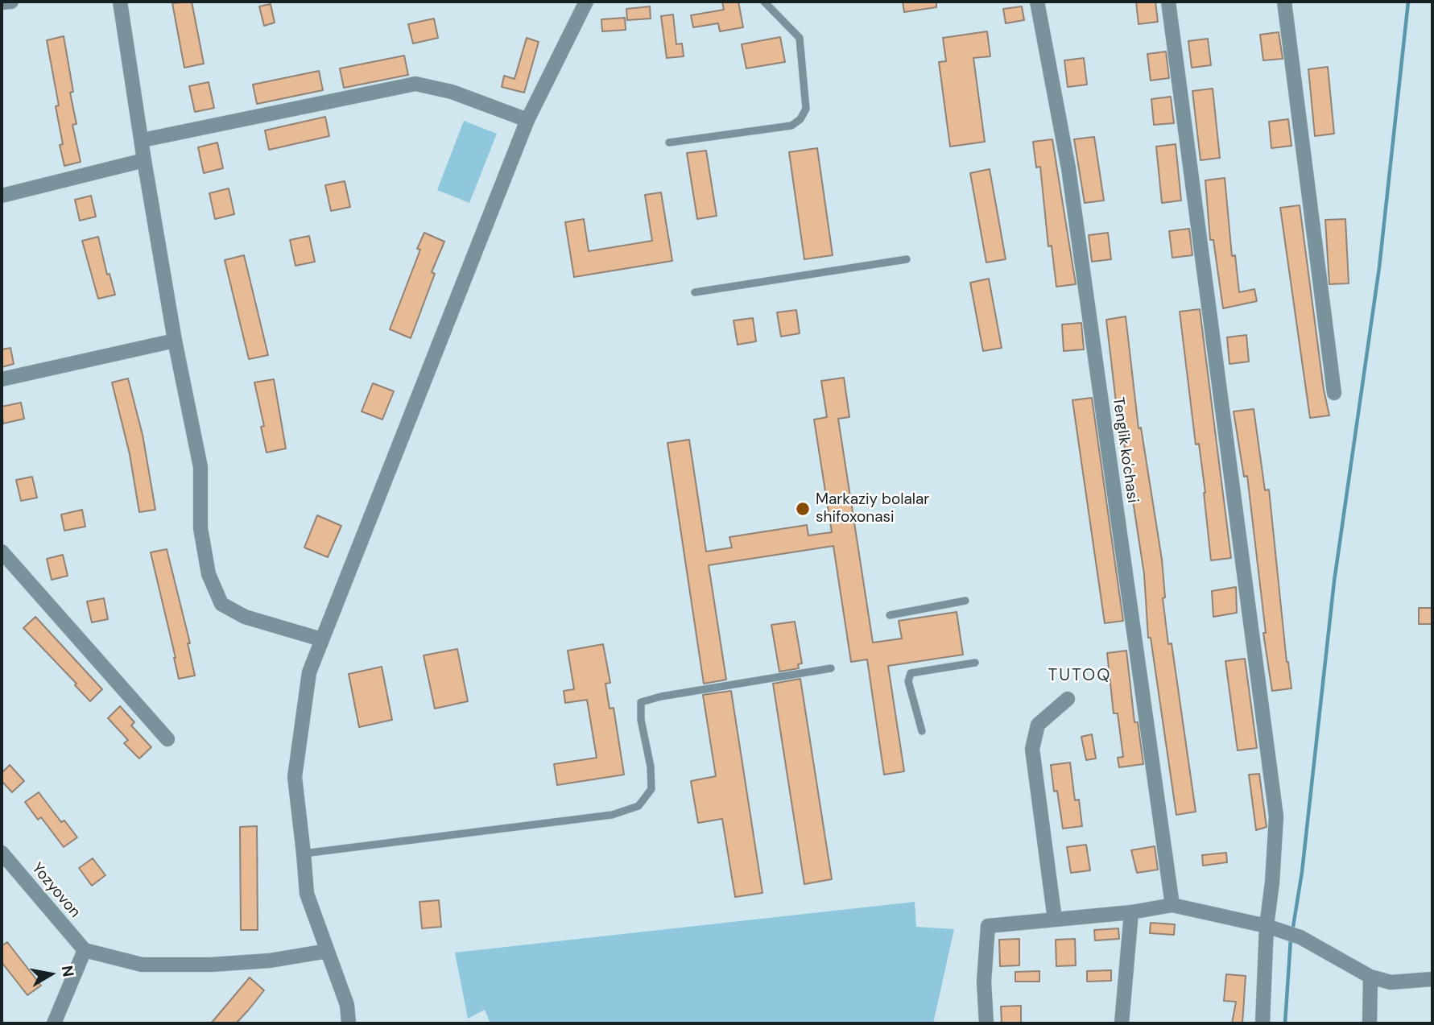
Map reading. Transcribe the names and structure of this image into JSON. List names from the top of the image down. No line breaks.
{"streets":{"street":["Tenglik ko'chasi","Yozyovon"]},"districts":["TUTOQ"],"places":["Markaziy bolalar shifoxonasi"],"north":"right"}
